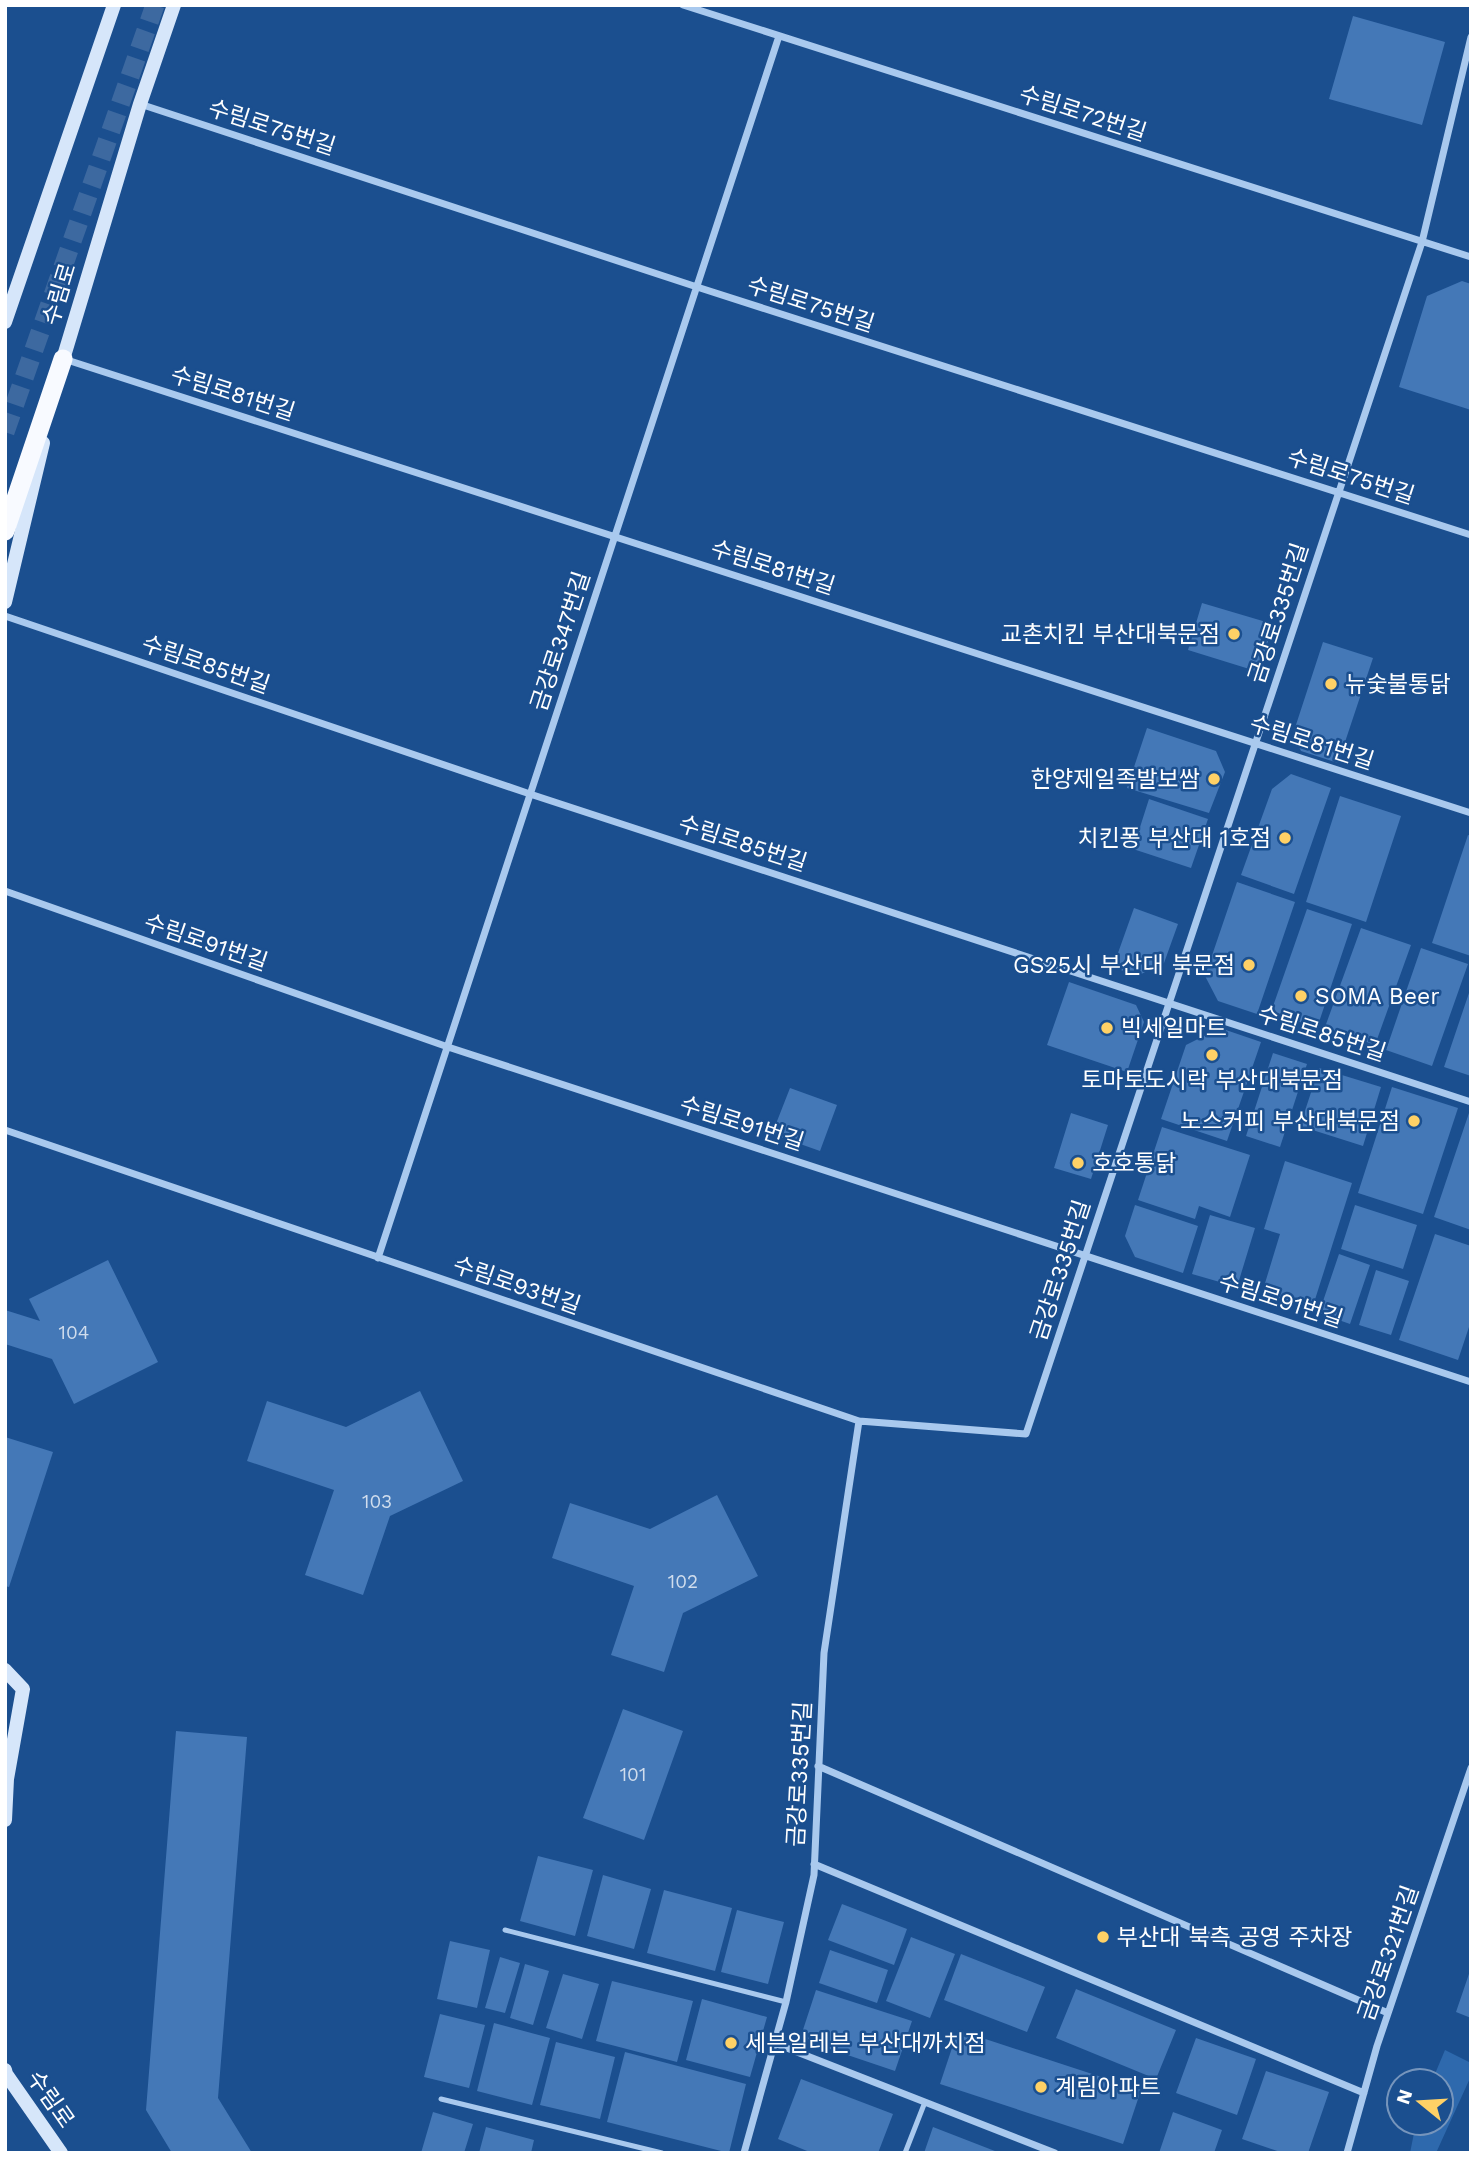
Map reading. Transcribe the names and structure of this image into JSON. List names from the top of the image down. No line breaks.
{"streets":{"main road":["수림로"],"street":["수림로72번길","수림로75번길","수림로81번길","금강로335번길","금강로347번길","수림로85번길","수림로91번길","수림로93번길","금강로321번길"]},"crossings":[["수림로72번길","금강로335번길"],["수림로72번길","금강로347번길"],["수림로75번길","수림로"],["수림로75번길","금강로335번길"],["수림로75번길","금강로347번길"],["수림로","수림로81번길"],["수림로81번길","금강로335번길"],["수림로81번길","금강로347번길"],["금강로335번길","수림로85번길"],["금강로335번길","수림로91번길"],["금강로335번길","수림로93번길"],["금강로347번길","수림로85번길"],["금강로347번길","수림로91번길"],["금강로347번길","수림로93번길"]],"places":["교촌치킨 부산대북문점","뉴숯불통닭","한양제일족발보쌈","치킨퐁 부산대 1호점","GS25시 부산대 북문점","SOMA Beer","빅세일마트","토마토도시락 부산대북문점","노스커피 부산대북문점","호호통닭","부산대 북측 공영 주차장","세븐일레븐 부산대까치점","계림아파트"],"house_numbers":["104","103","102","101"],"north":"left"}
